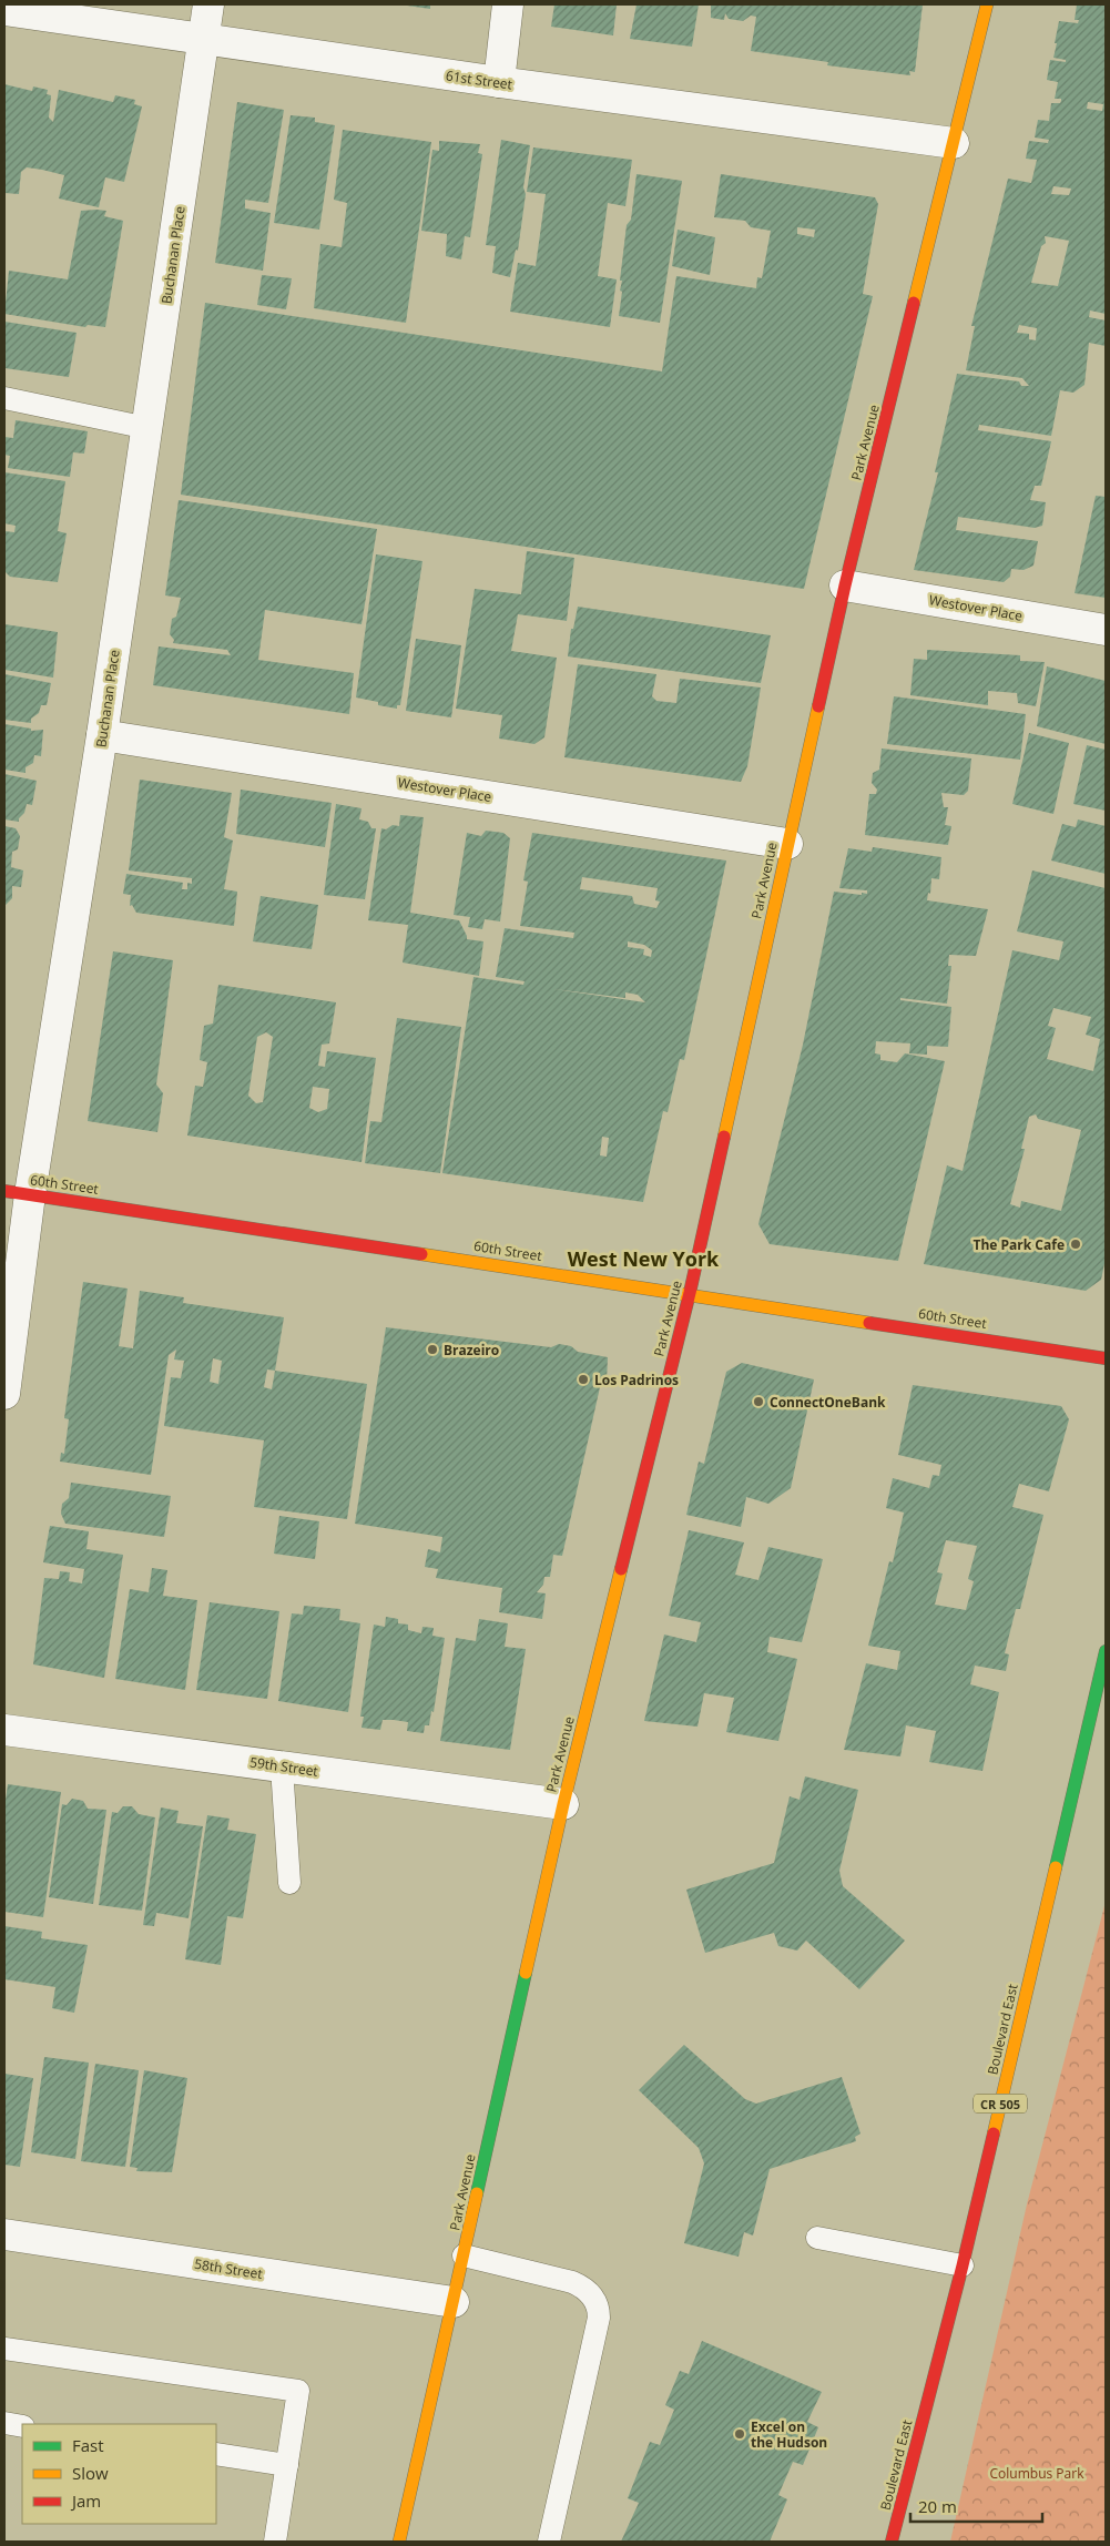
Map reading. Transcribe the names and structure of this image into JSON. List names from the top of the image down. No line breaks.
{"streets":{"main road":["Park Avenue","60th Street","Boulevard East","CR 505"],"street":["61st Street","Buchanan Place","Westover Place","59th Street","58th Street"]},"crossings":[["61st Street","Buchanan Place"],["61st Street","Park Avenue"],["Buchanan Place","Westover Place"],["Buchanan Place","60th Street"],["Park Avenue","Westover Place"],["Park Avenue","60th Street"],["Park Avenue","59th Street"],["Park Avenue","58th Street"]],"districts":["West New York"],"parks":["Columbus Park"],"places":["The Park Cafe","Brazeiro","Los Padrinos","ConnectOneBank","Excel on the Hudson"],"legend":["Fast","Slow","Jam"],"scale_bar":"20 m"}
